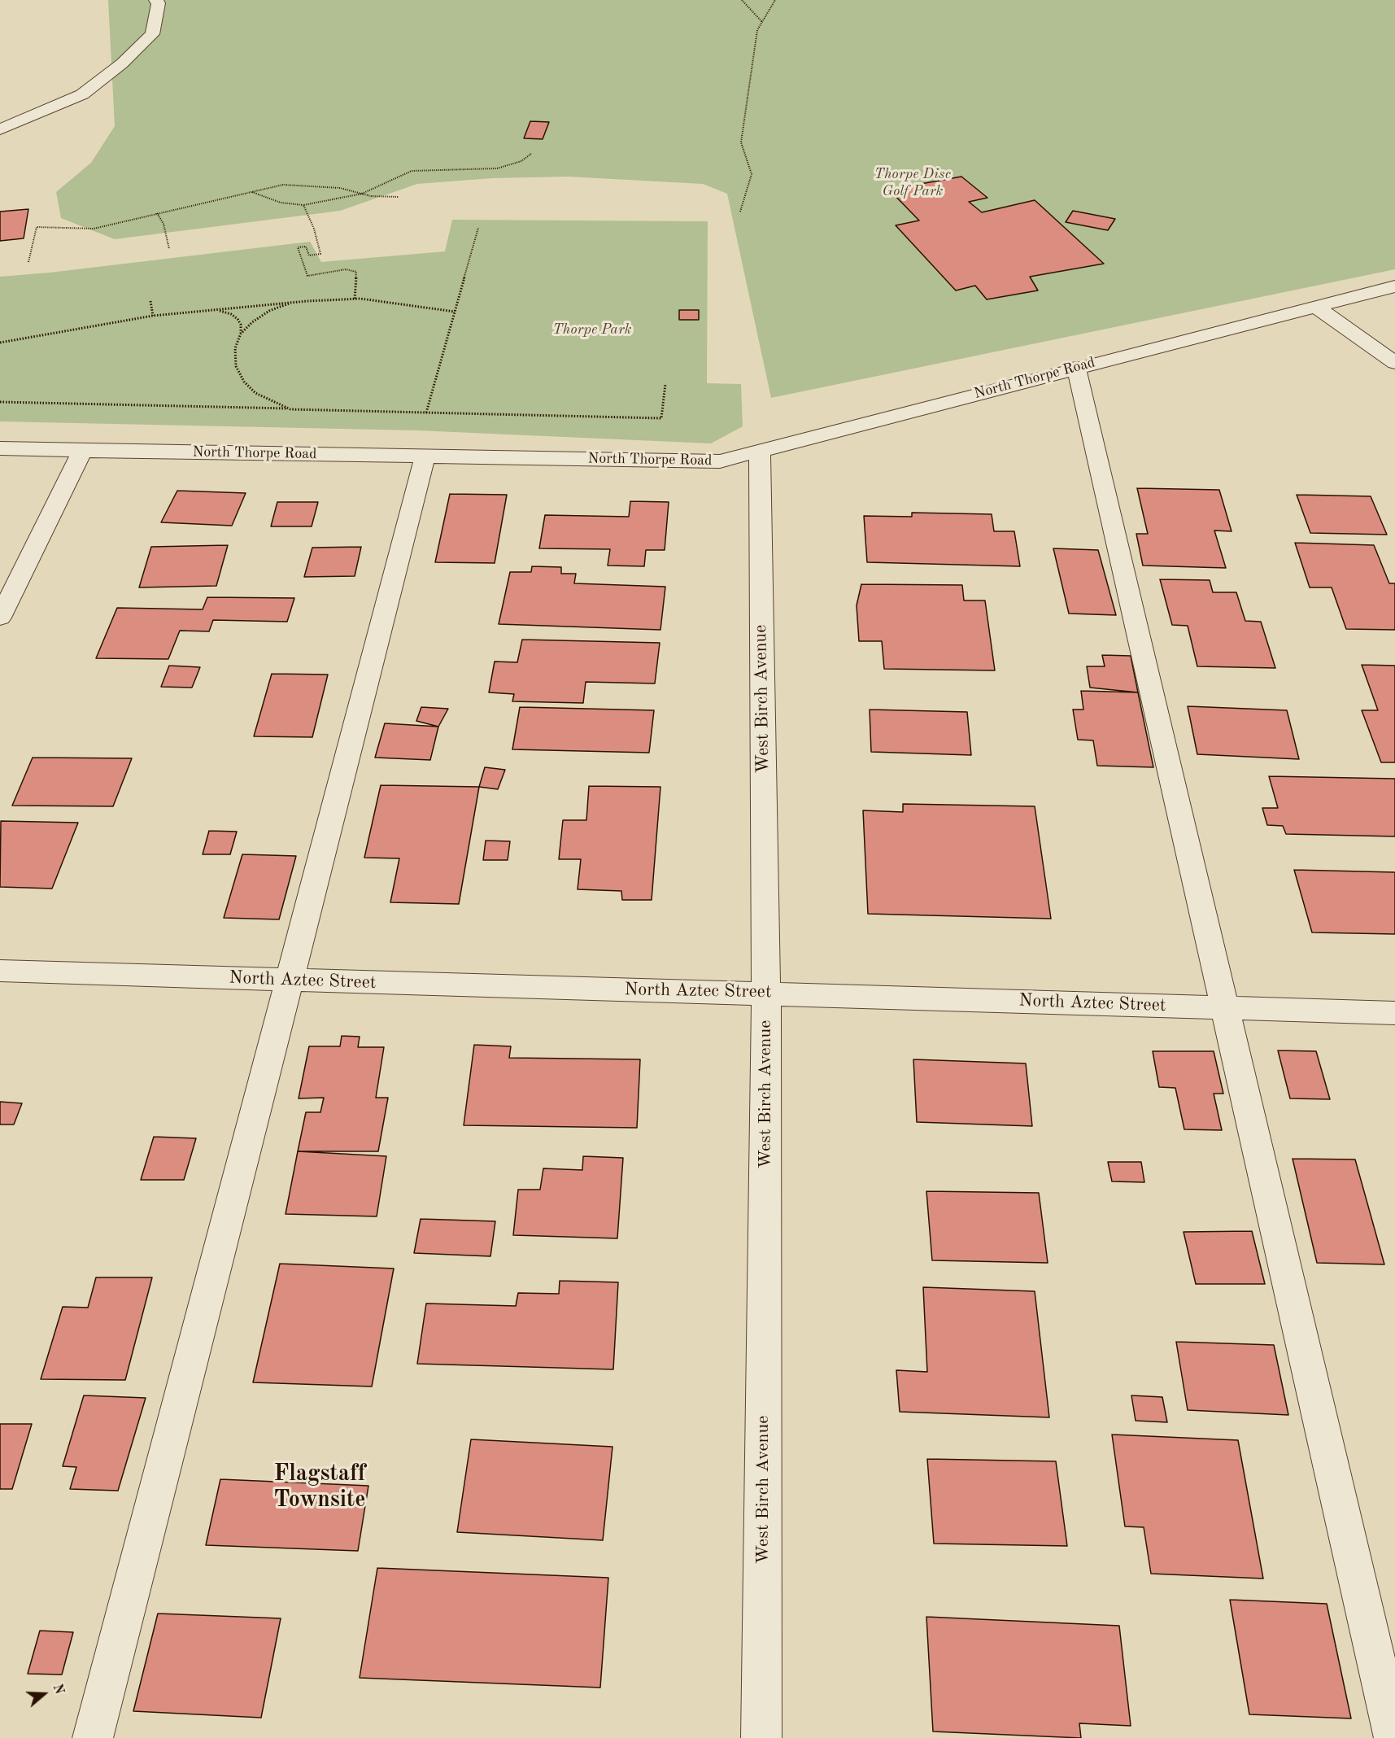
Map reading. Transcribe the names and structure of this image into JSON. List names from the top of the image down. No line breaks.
{"streets":{"street":["North Thorpe Road","West Birch Avenue","North Aztec Street"]},"crossings":[["North Thorpe Road","West Birch Avenue"],["West Birch Avenue","North Aztec Street"]],"districts":["Flagstaff Townsite"],"parks":["Thorpe Disc Golf Park","Thorpe Park"],"north":"right"}
